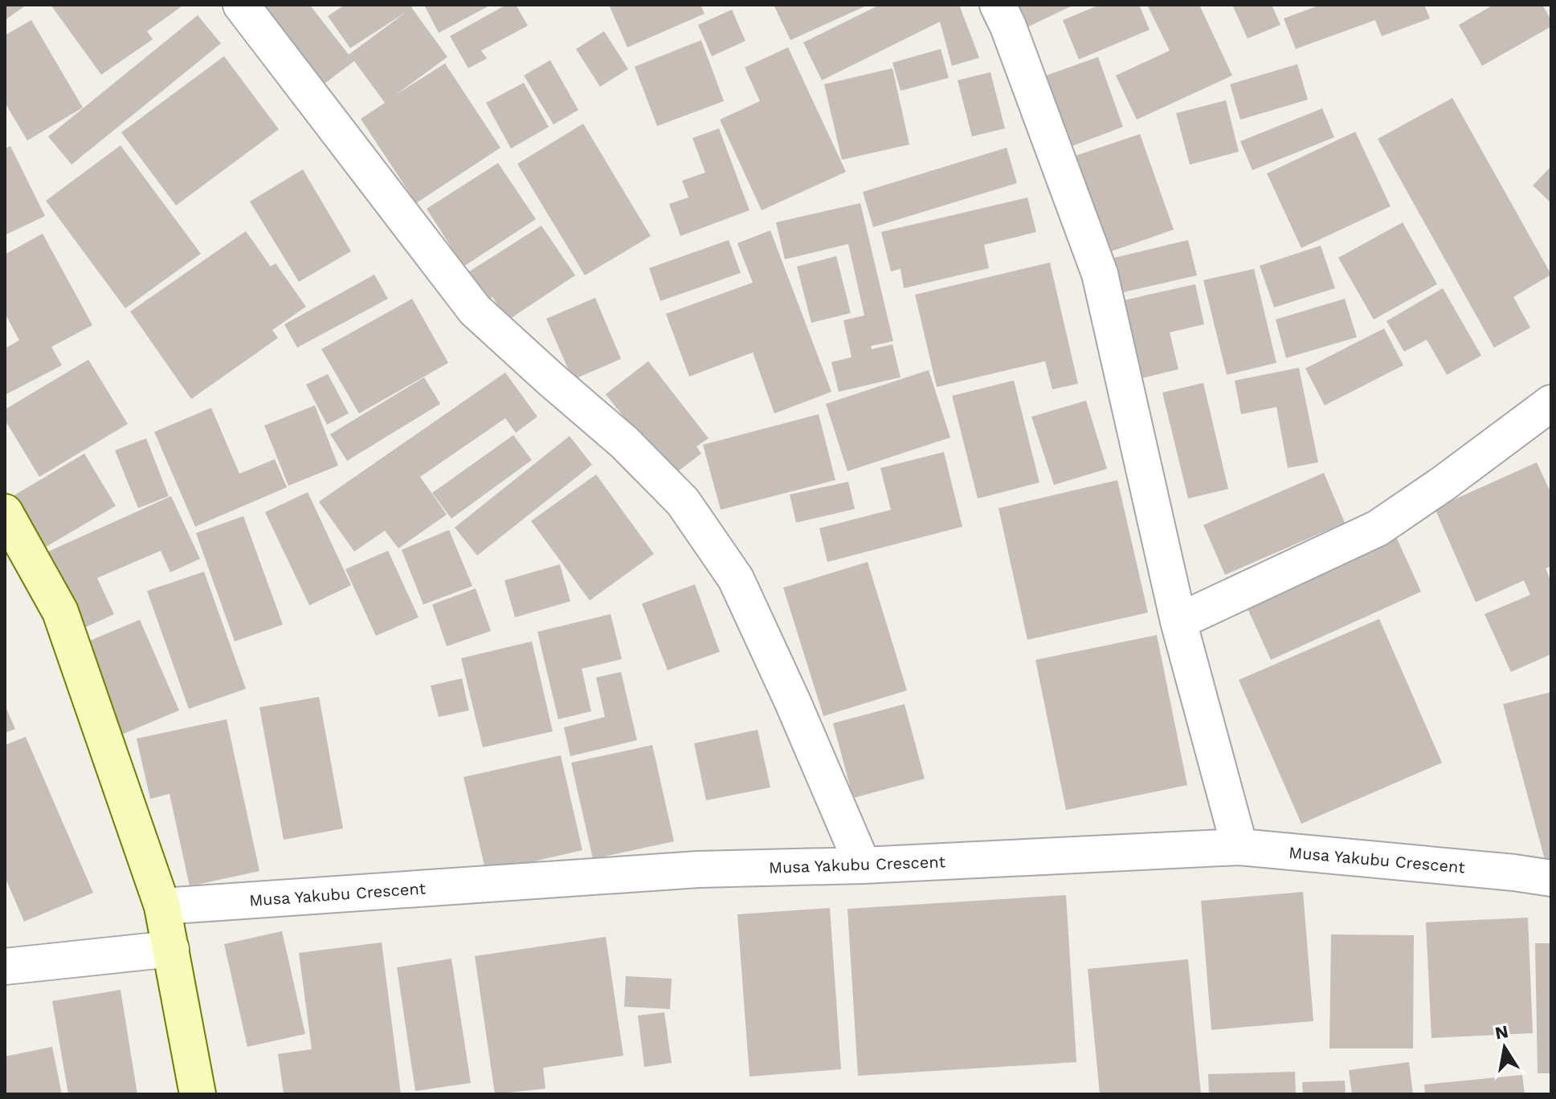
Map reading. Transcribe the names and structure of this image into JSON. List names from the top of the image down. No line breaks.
{"streets":{"street":["Musa Yakubu Crescent"]},"north":"top"}
